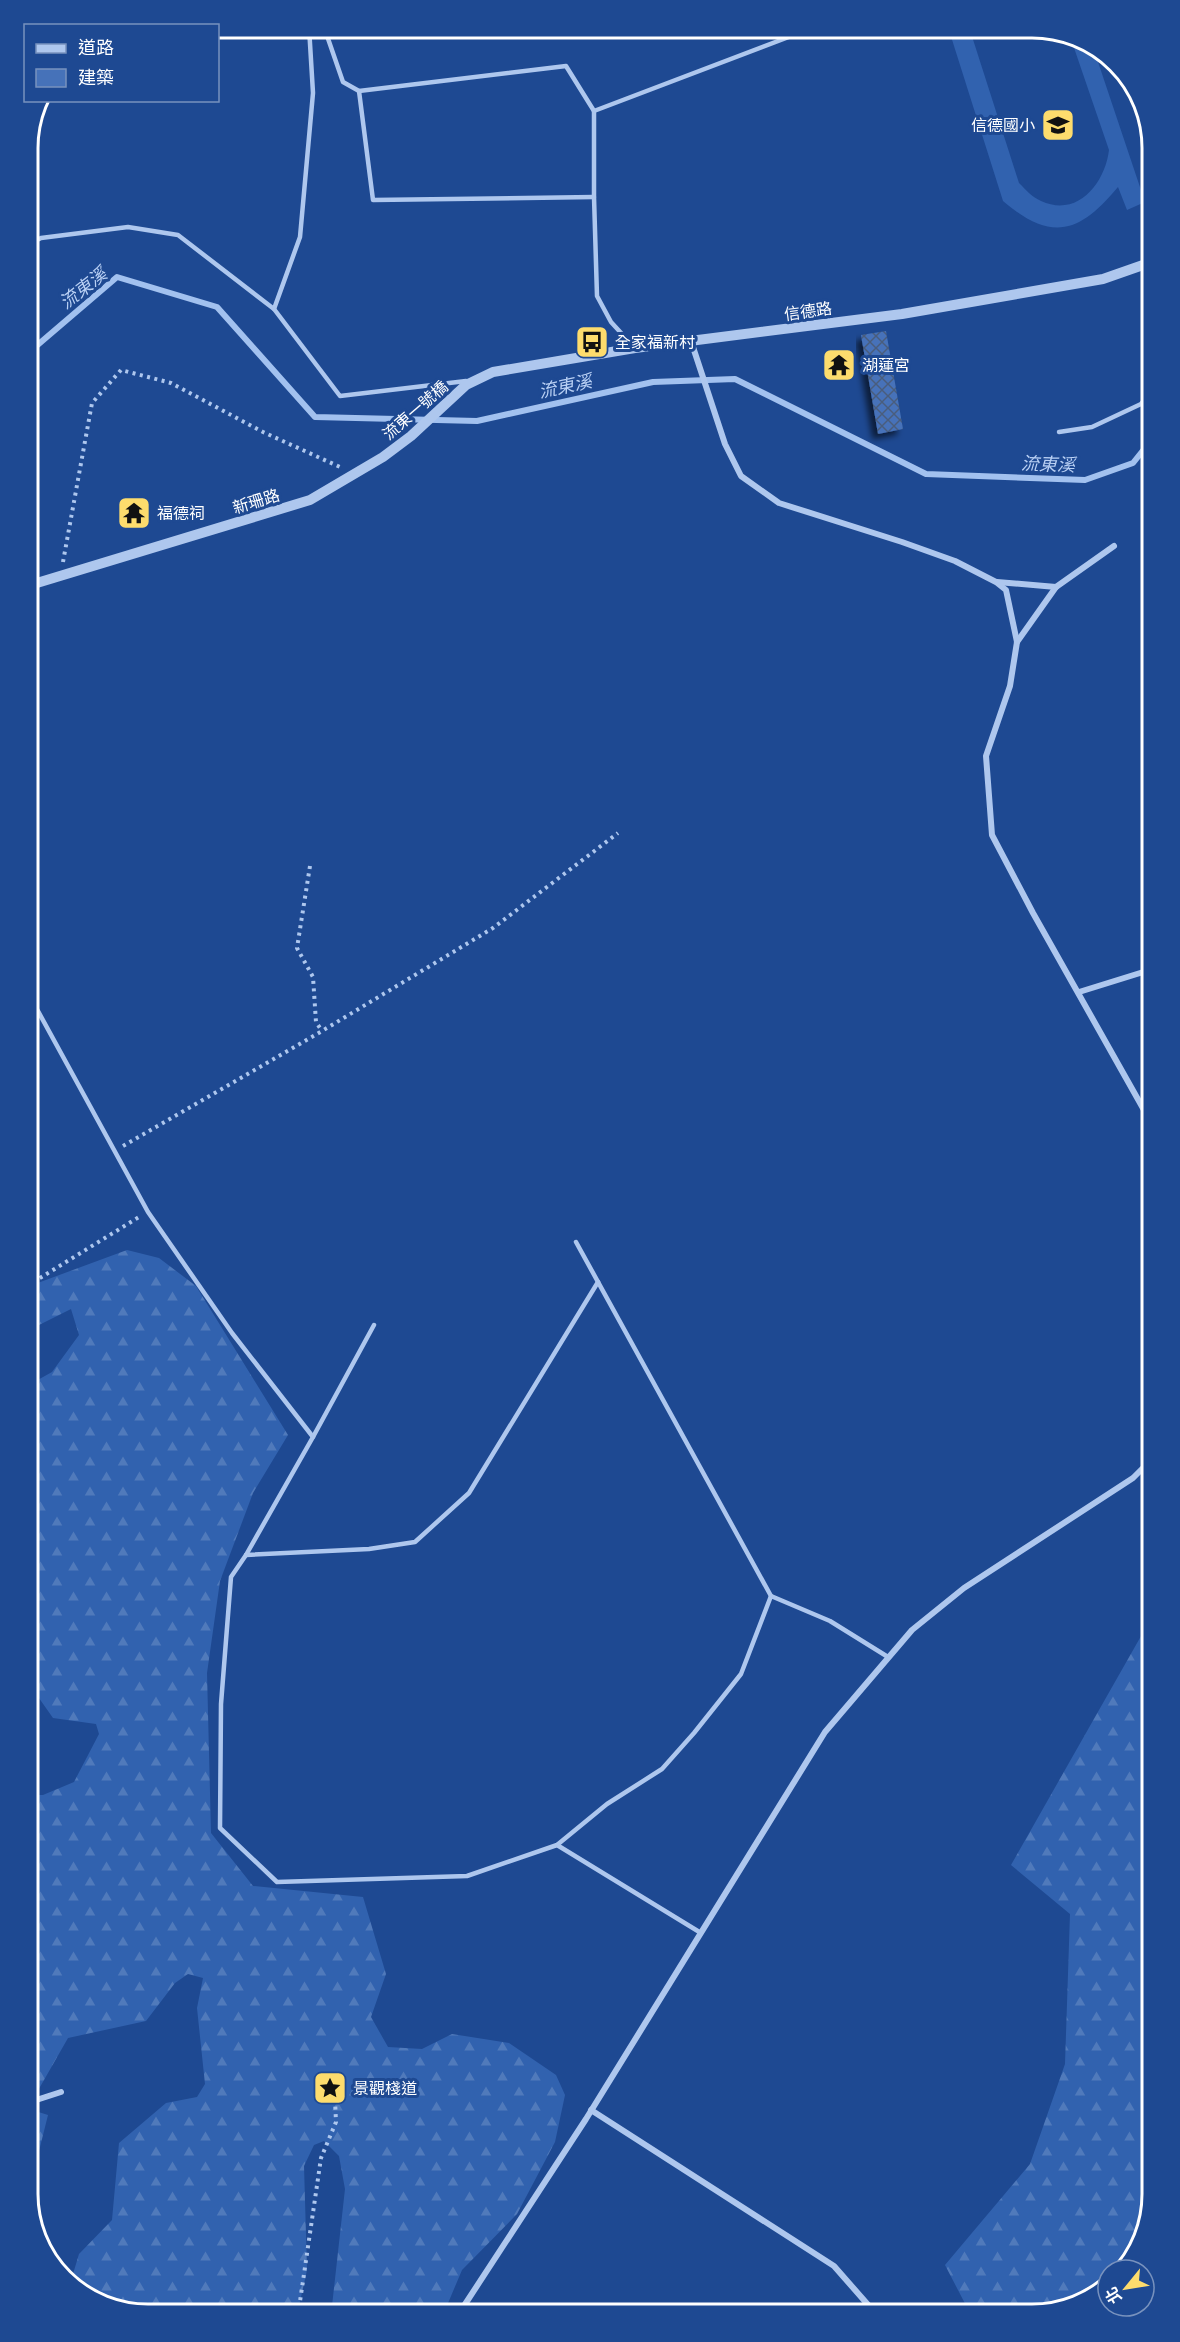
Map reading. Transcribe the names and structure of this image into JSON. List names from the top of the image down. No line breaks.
{"streets":{"street":["信德路","流東一號橋","新珊路"]},"crossings":[["信德路","流東一號橋"],["流東一號橋","新珊路"]],"water":["流東溪"],"places":{"school or university":["信德國小"],"bus stop":["全家福新村"],"temple":["湖蓮宮","福德祠"],"place":["景觀棧道"]},"legend":["道路","建築"],"north":"bottom left"}
